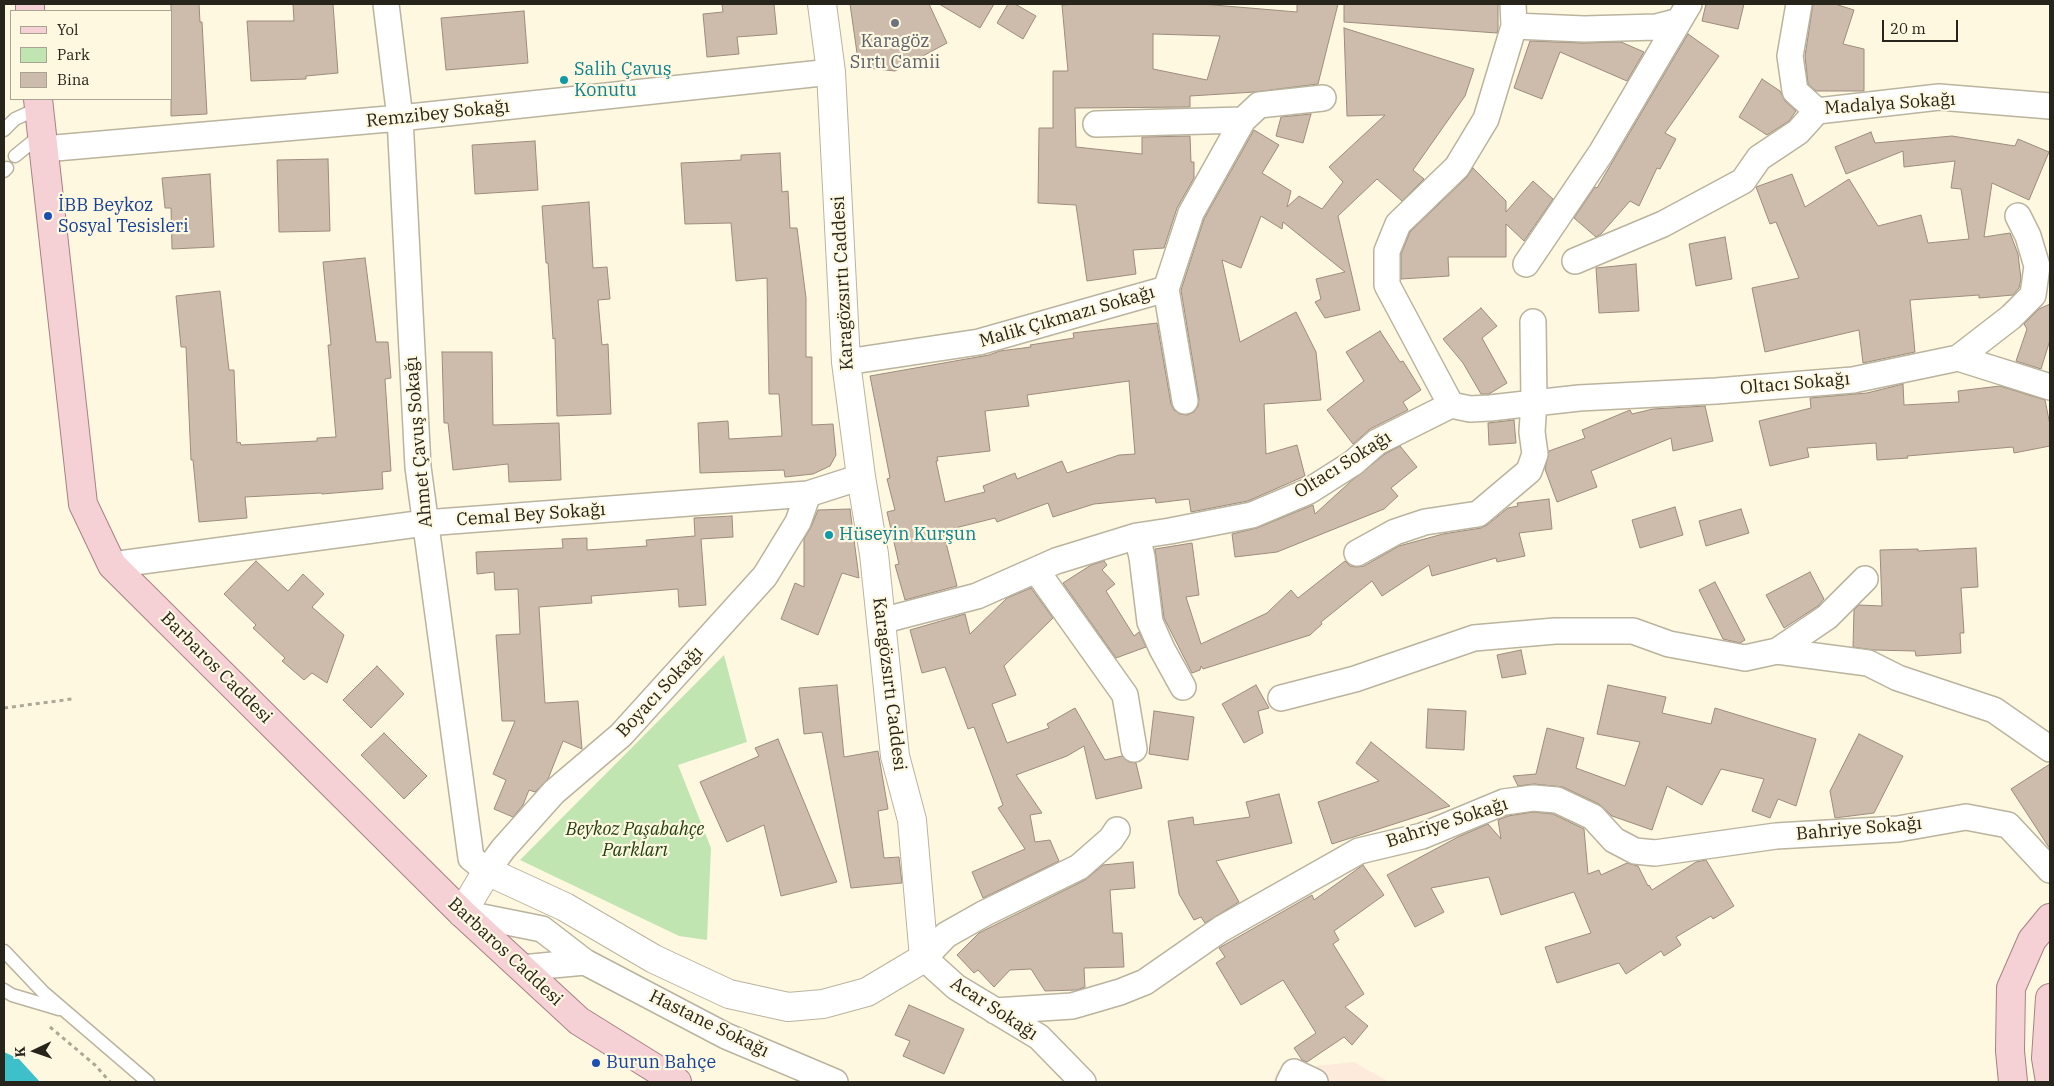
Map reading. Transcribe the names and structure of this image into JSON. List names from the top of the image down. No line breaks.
{"streets":{"main road":["Barbaros Caddesi"],"street":["Madalya Sokağı","Remzibey Sokağı","Karagözsırtı Caddesi","Malik Çıkmazı Sokağı","Oltacı Sokağı","Ahmet Çavuş Sokağı","Cemal Bey Sokağı","Boyacı Sokağı","Bahriye Sokağı","Acar Sokağı","Hastane Sokağı"]},"crossings":[["Remzibey Sokağı","Karagözsırtı Caddesi"],["Remzibey Sokağı","Ahmet Çavuş Sokağı"],["Remzibey Sokağı","Barbaros Caddesi"],["Karagözsırtı Caddesi","Malik Çıkmazı Sokağı"],["Karagözsırtı Caddesi","Oltacı Sokağı"],["Karagözsırtı Caddesi","Cemal Bey Sokağı"],["Karagözsırtı Caddesi","Acar Sokağı"],["Ahmet Çavuş Sokağı","Cemal Bey Sokağı"],["Ahmet Çavuş Sokağı","Boyacı Sokağı"],["Cemal Bey Sokağı","Barbaros Caddesi"],["Cemal Bey Sokağı","Boyacı Sokağı"],["Barbaros Caddesi","Hastane Sokağı"],["Bahriye Sokağı","Acar Sokağı"]],"parks":["Beykoz Paşabahçe Parkları"],"places":["Karagöz Sırtı Camii","Salih Çavuş Konutu","İBB Beykoz Sosyal Tesisleri","Hüseyin Kurşun","Burun Bahçe"],"legend":["Yol","Park","Bina"],"scale_bar":"20 m","north":"left"}
